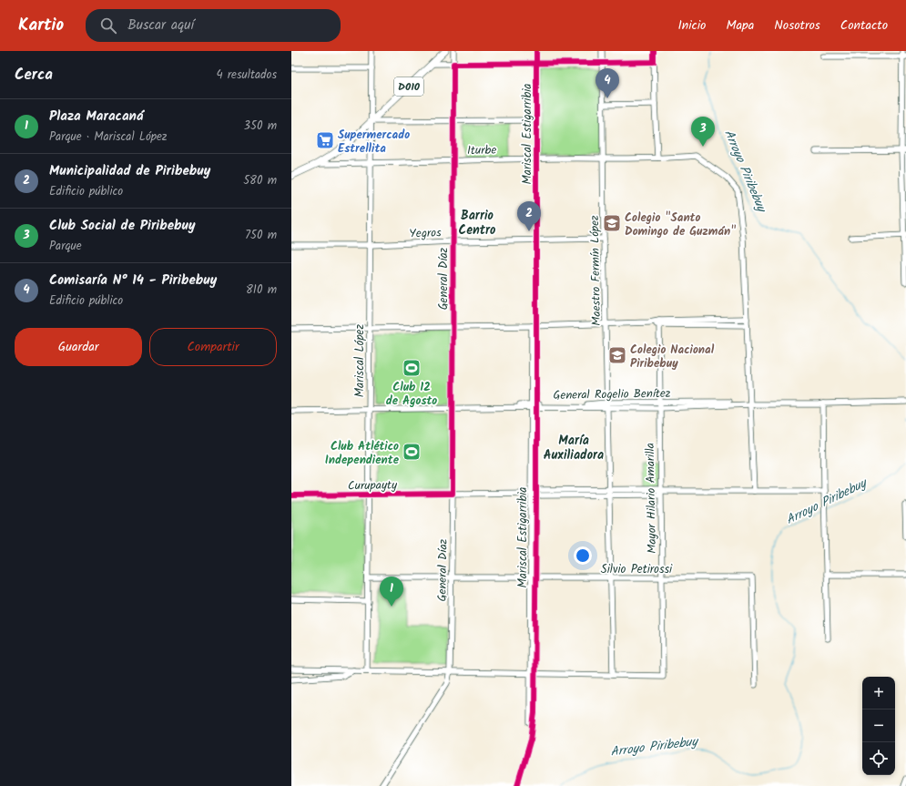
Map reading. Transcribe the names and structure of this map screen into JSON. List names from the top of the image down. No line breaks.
{"streets":{"main road":["D010"],"street":["Mariscal Estigarribia","Iturbe","Yegros","Maestro Fermín López","General Díaz","Mariscal López","General Rogelio Benítez","Curupayty","Mayor Hilario Amarilla","Silvio Petirossi"]},"crossings":[["D010","Iturbe"],["D010","Mariscal López"],["Mariscal Estigarribia","Iturbe"],["Mariscal Estigarribia","Yegros"],["Mariscal Estigarribia","General Rogelio Benítez"],["Mariscal Estigarribia","Curupayty"],["Mariscal Estigarribia","Silvio Petirossi"],["Iturbe","Maestro Fermín López"],["Iturbe","General Díaz"],["Iturbe","Mariscal López"],["Iturbe","General Rogelio Benítez"],["Iturbe","Curupayty"],["Yegros","Maestro Fermín López"],["Yegros","General Díaz"],["Yegros","Mariscal López"],["Maestro Fermín López","General Rogelio Benítez"],["Maestro Fermín López","Curupayty"],["Maestro Fermín López","Mayor Hilario Amarilla"],["Maestro Fermín López","Silvio Petirossi"],["General Díaz","General Rogelio Benítez"],["General Díaz","Curupayty"],["General Díaz","Silvio Petirossi"],["Mariscal López","General Rogelio Benítez"],["Mariscal López","Curupayty"],["Mariscal López","Silvio Petirossi"],["General Rogelio Benítez","Mayor Hilario Amarilla"],["Curupayty","Mayor Hilario Amarilla"],["Mayor Hilario Amarilla","Silvio Petirossi"]],"districts":["Barrio Centro","María Auxiliadora"],"water":["Arroyo Piribebuy"],"places":{"supermarket":["Supermercado Estrellita"],"school or university":["Colegio \"Santo Domingo de Guzmán\"","Colegio Nacional Piribebuy"],"sports":["Club 12 de Agosto","Club Atlético Independiente"]},"page":{"header":"Kartio","search":"Buscar aquí","nav":["Inicio","Mapa","Nosotros","Contacto"],"heading":["Cerca","4 resultados"],"pins":["4","3","2","1"],"list":[{"mark":"1","name":"Plaza Maracaná","note":"Parque · Mariscal López","value":"350 m"},{"mark":"2","name":"Municipalidad de Piribebuy","note":"Edificio público","value":"580 m"},{"mark":"3","name":"Club Social de Piribebuy","note":"Parque","value":"750 m"},{"mark":"4","name":"Comisaría N° 14 - Piribebuy","note":"Edificio público","value":"810 m"}],"buttons":["Guardar","Compartir"],"map_buttons":["+","−"]}}
